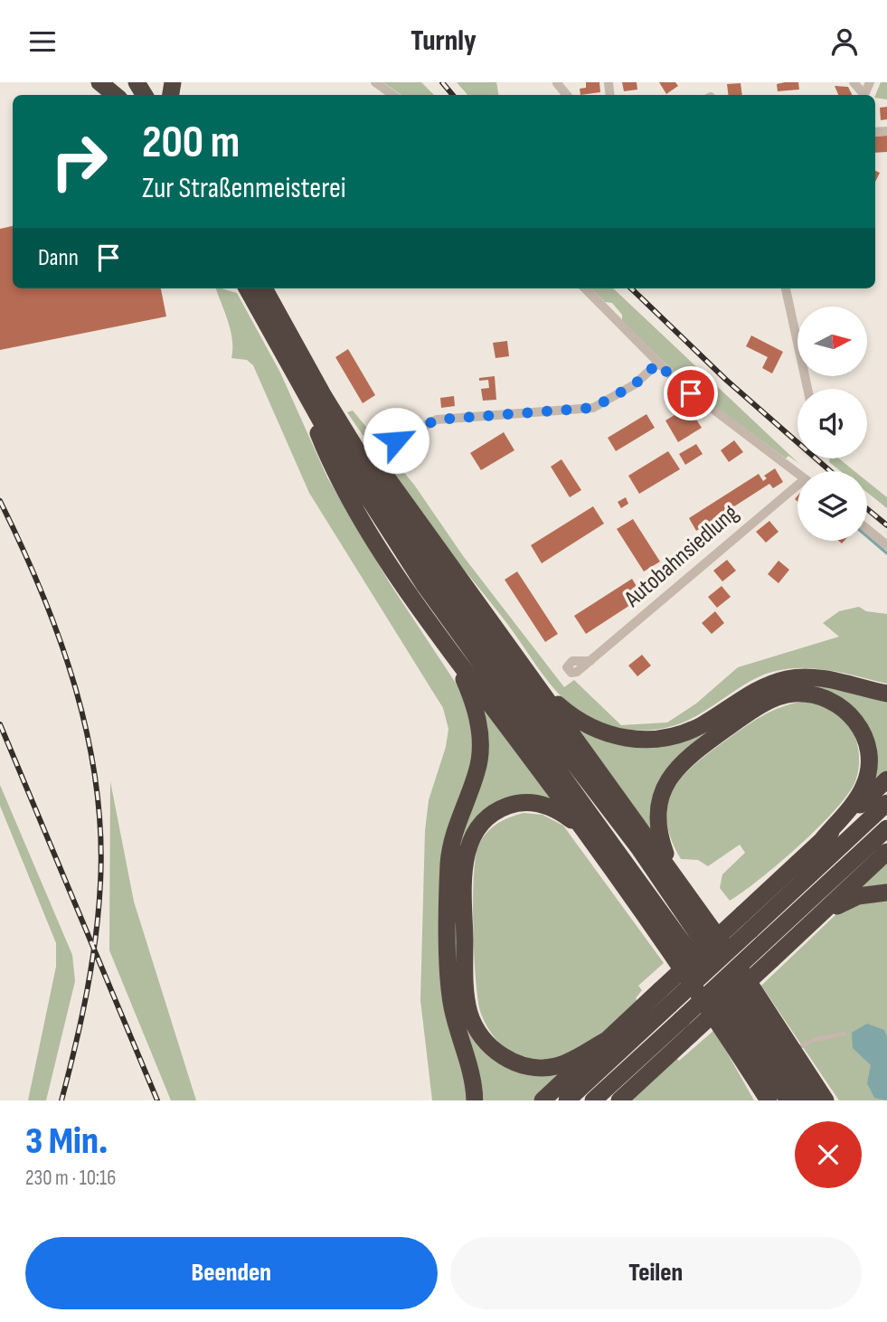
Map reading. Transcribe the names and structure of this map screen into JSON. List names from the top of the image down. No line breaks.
{"streets":{"street":["Autobahnsiedlung"]},"north":"right","page":{"header":"Turnly","turn":["200 m","Zur Straßenmeisterei"],"then":"Dann","heading":["3 Min.","230 m · 10:16"],"buttons":["Beenden","Teilen"]}}
